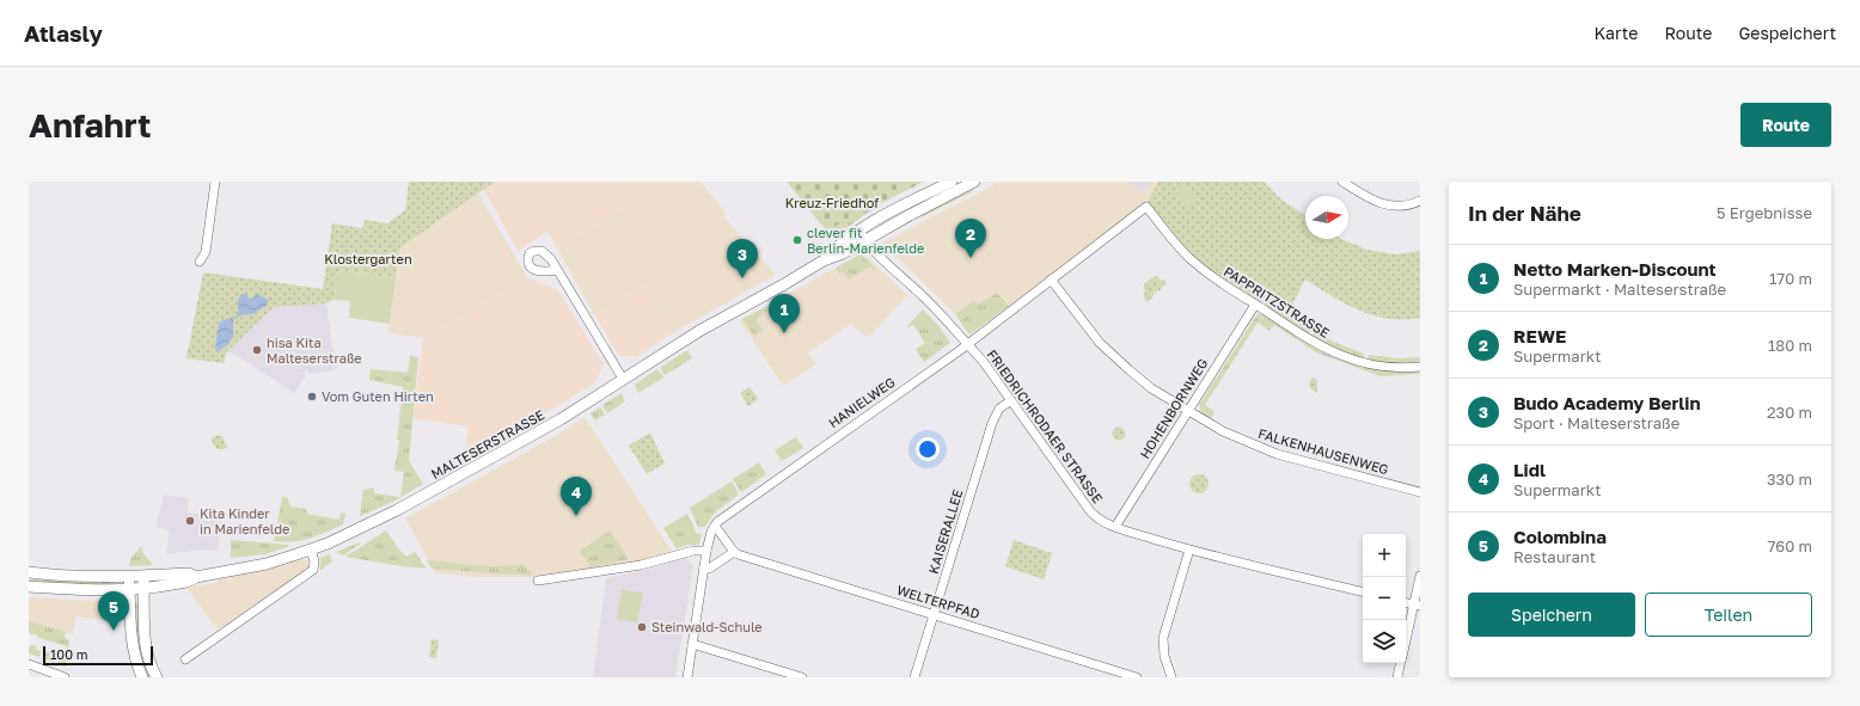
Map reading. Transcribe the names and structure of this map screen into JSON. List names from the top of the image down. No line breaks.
{"streets":{"main road":["MALTESERSTRASSE"],"street":["PAPPRITZSTRASSE","HANIELWEG","HOHENBORNWEG","FRIEDRICHRODAER STRASSE","FALKENHAUSENWEG","KAISERALLEE","WELTERPFAD"]},"crossings":[["PAPPRITZSTRASSE","HANIELWEG"],["PAPPRITZSTRASSE","HOHENBORNWEG"],["HANIELWEG","FRIEDRICHRODAER STRASSE"],["HANIELWEG","FALKENHAUSENWEG"],["HOHENBORNWEG","FRIEDRICHRODAER STRASSE"],["HOHENBORNWEG","FALKENHAUSENWEG"],["FRIEDRICHRODAER STRASSE","MALTESERSTRASSE"],["FRIEDRICHRODAER STRASSE","KAISERALLEE"],["KAISERALLEE","WELTERPFAD"]],"parks":["Kreuz-Friedhof","Klostergarten"],"places":["clever fit Berlin-Marienfelde","hisa Kita Malteserstraße","Vom Guten Hirten","Kita Kinder in Marienfelde","Steinwald-Schule"],"scale_bar":"100 m","north":"right","page":{"header":"Atlasly","nav":["Karte","Route","Gespeichert"],"buttons":["Route",["Speichern","Teilen"]],"title":"Anfahrt","heading":["In der Nähe","5 Ergebnisse"],"pins":["2","3","1","4","5"],"list":[{"mark":"1","name":"Netto Marken-Discount","note":"Supermarkt · Malteserstraße","value":"170 m"},{"mark":"2","name":"REWE","note":"Supermarkt","value":"180 m"},{"mark":"3","name":"Budo Academy Berlin","note":"Sport · Malteserstraße","value":"230 m"},{"mark":"4","name":"Lidl","note":"Supermarkt","value":"330 m"},{"mark":"5","name":"Colombina","note":"Restaurant","value":"760 m"}],"map_buttons":["+","−"],"scale":"100 m"}}
